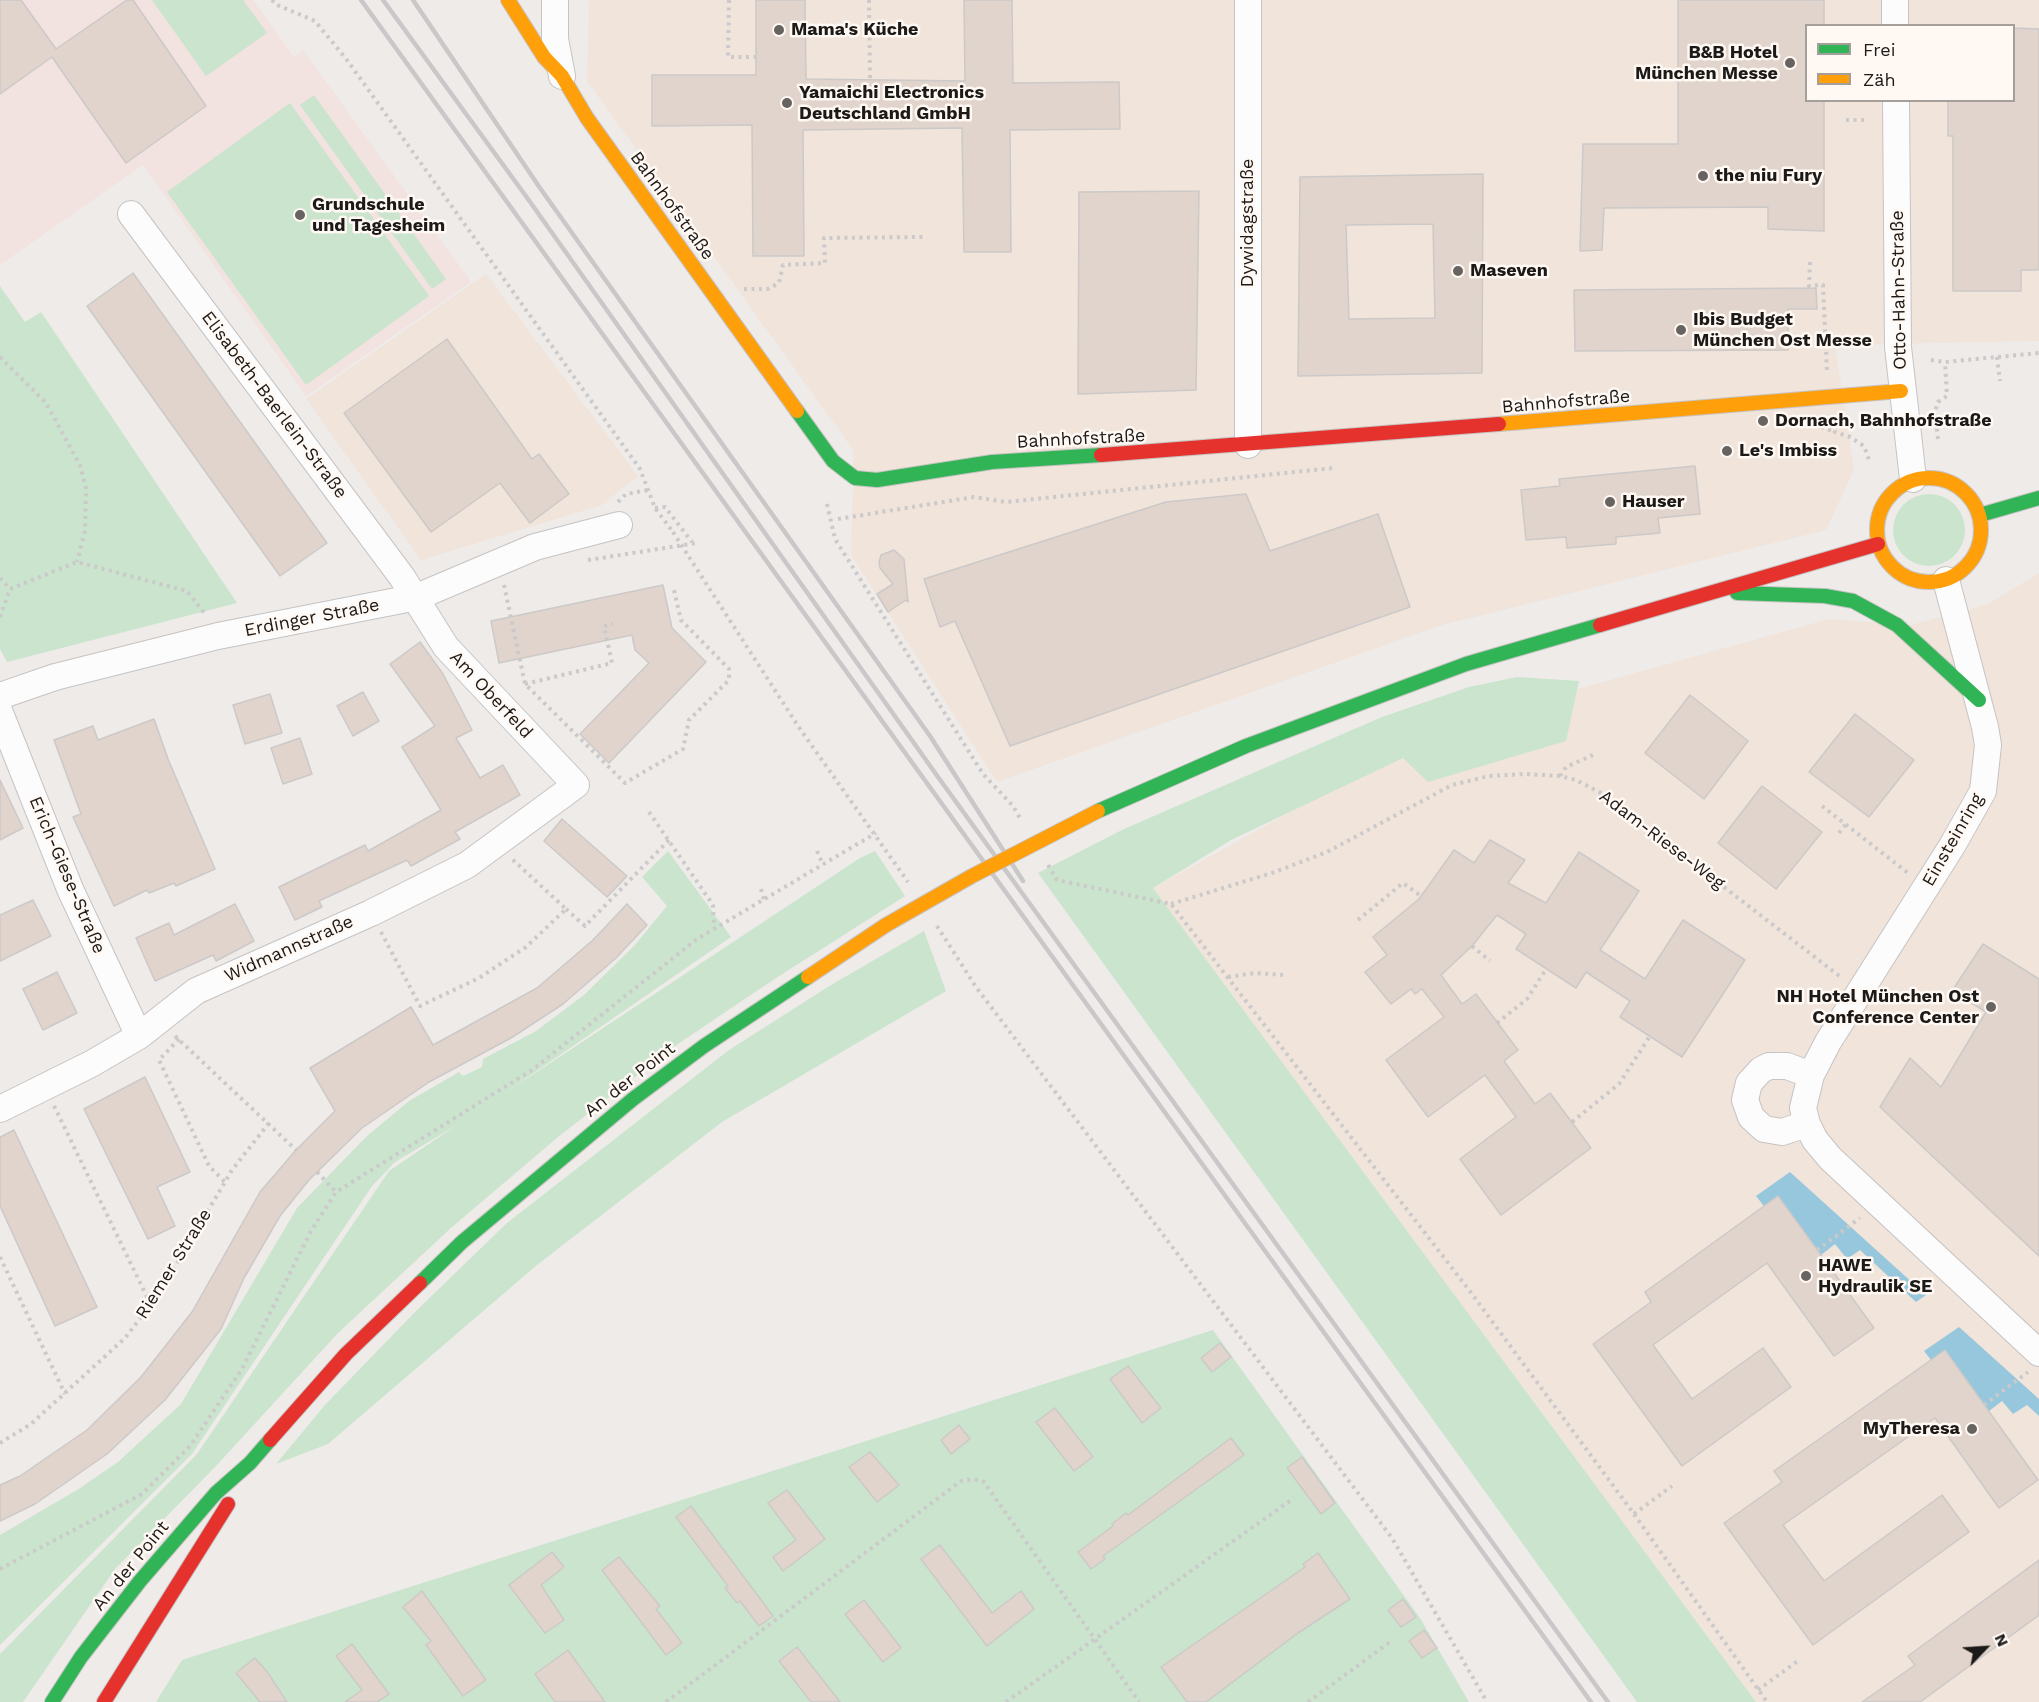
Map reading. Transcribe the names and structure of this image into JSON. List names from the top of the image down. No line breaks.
{"streets":{"street":["Bahnhofstraße","Dywidagstraße","Otto-Hahn-Straße","Elisabeth-Baerlein-Straße","Erdinger Straße","Am Oberfeld","Einsteinring","Erich-Giese-Straße","Widmannstraße","An der Point"],"path":["Adam-Riese-Weg","Riemer Straße"]},"crossings":[["Bahnhofstraße","Dywidagstraße"],["Bahnhofstraße","Otto-Hahn-Straße"],["Otto-Hahn-Straße","Einsteinring"],["Otto-Hahn-Straße","An der Point"],["Elisabeth-Baerlein-Straße","Erdinger Straße"],["Elisabeth-Baerlein-Straße","Am Oberfeld"],["Erdinger Straße","Am Oberfeld"],["Am Oberfeld","Widmannstraße"],["Adam-Riese-Weg","Einsteinring"],["Einsteinring","An der Point"],["Erich-Giese-Straße","Widmannstraße"]],"places":["Mama's Küche","B&B Hotel München Messe","Yamaichi Electronics Deutschland GmbH","the niu Fury","Grundschule und Tagesheim","Maseven","Ibis Budget München Ost Messe","Dornach, Bahnhofstraße","Le's Imbiss","Hauser","NH Hotel München Ost Conference Center","HAWE Hydraulik SE","MyTheresa"],"legend":["Frei","Zäh"],"north":"top right"}
